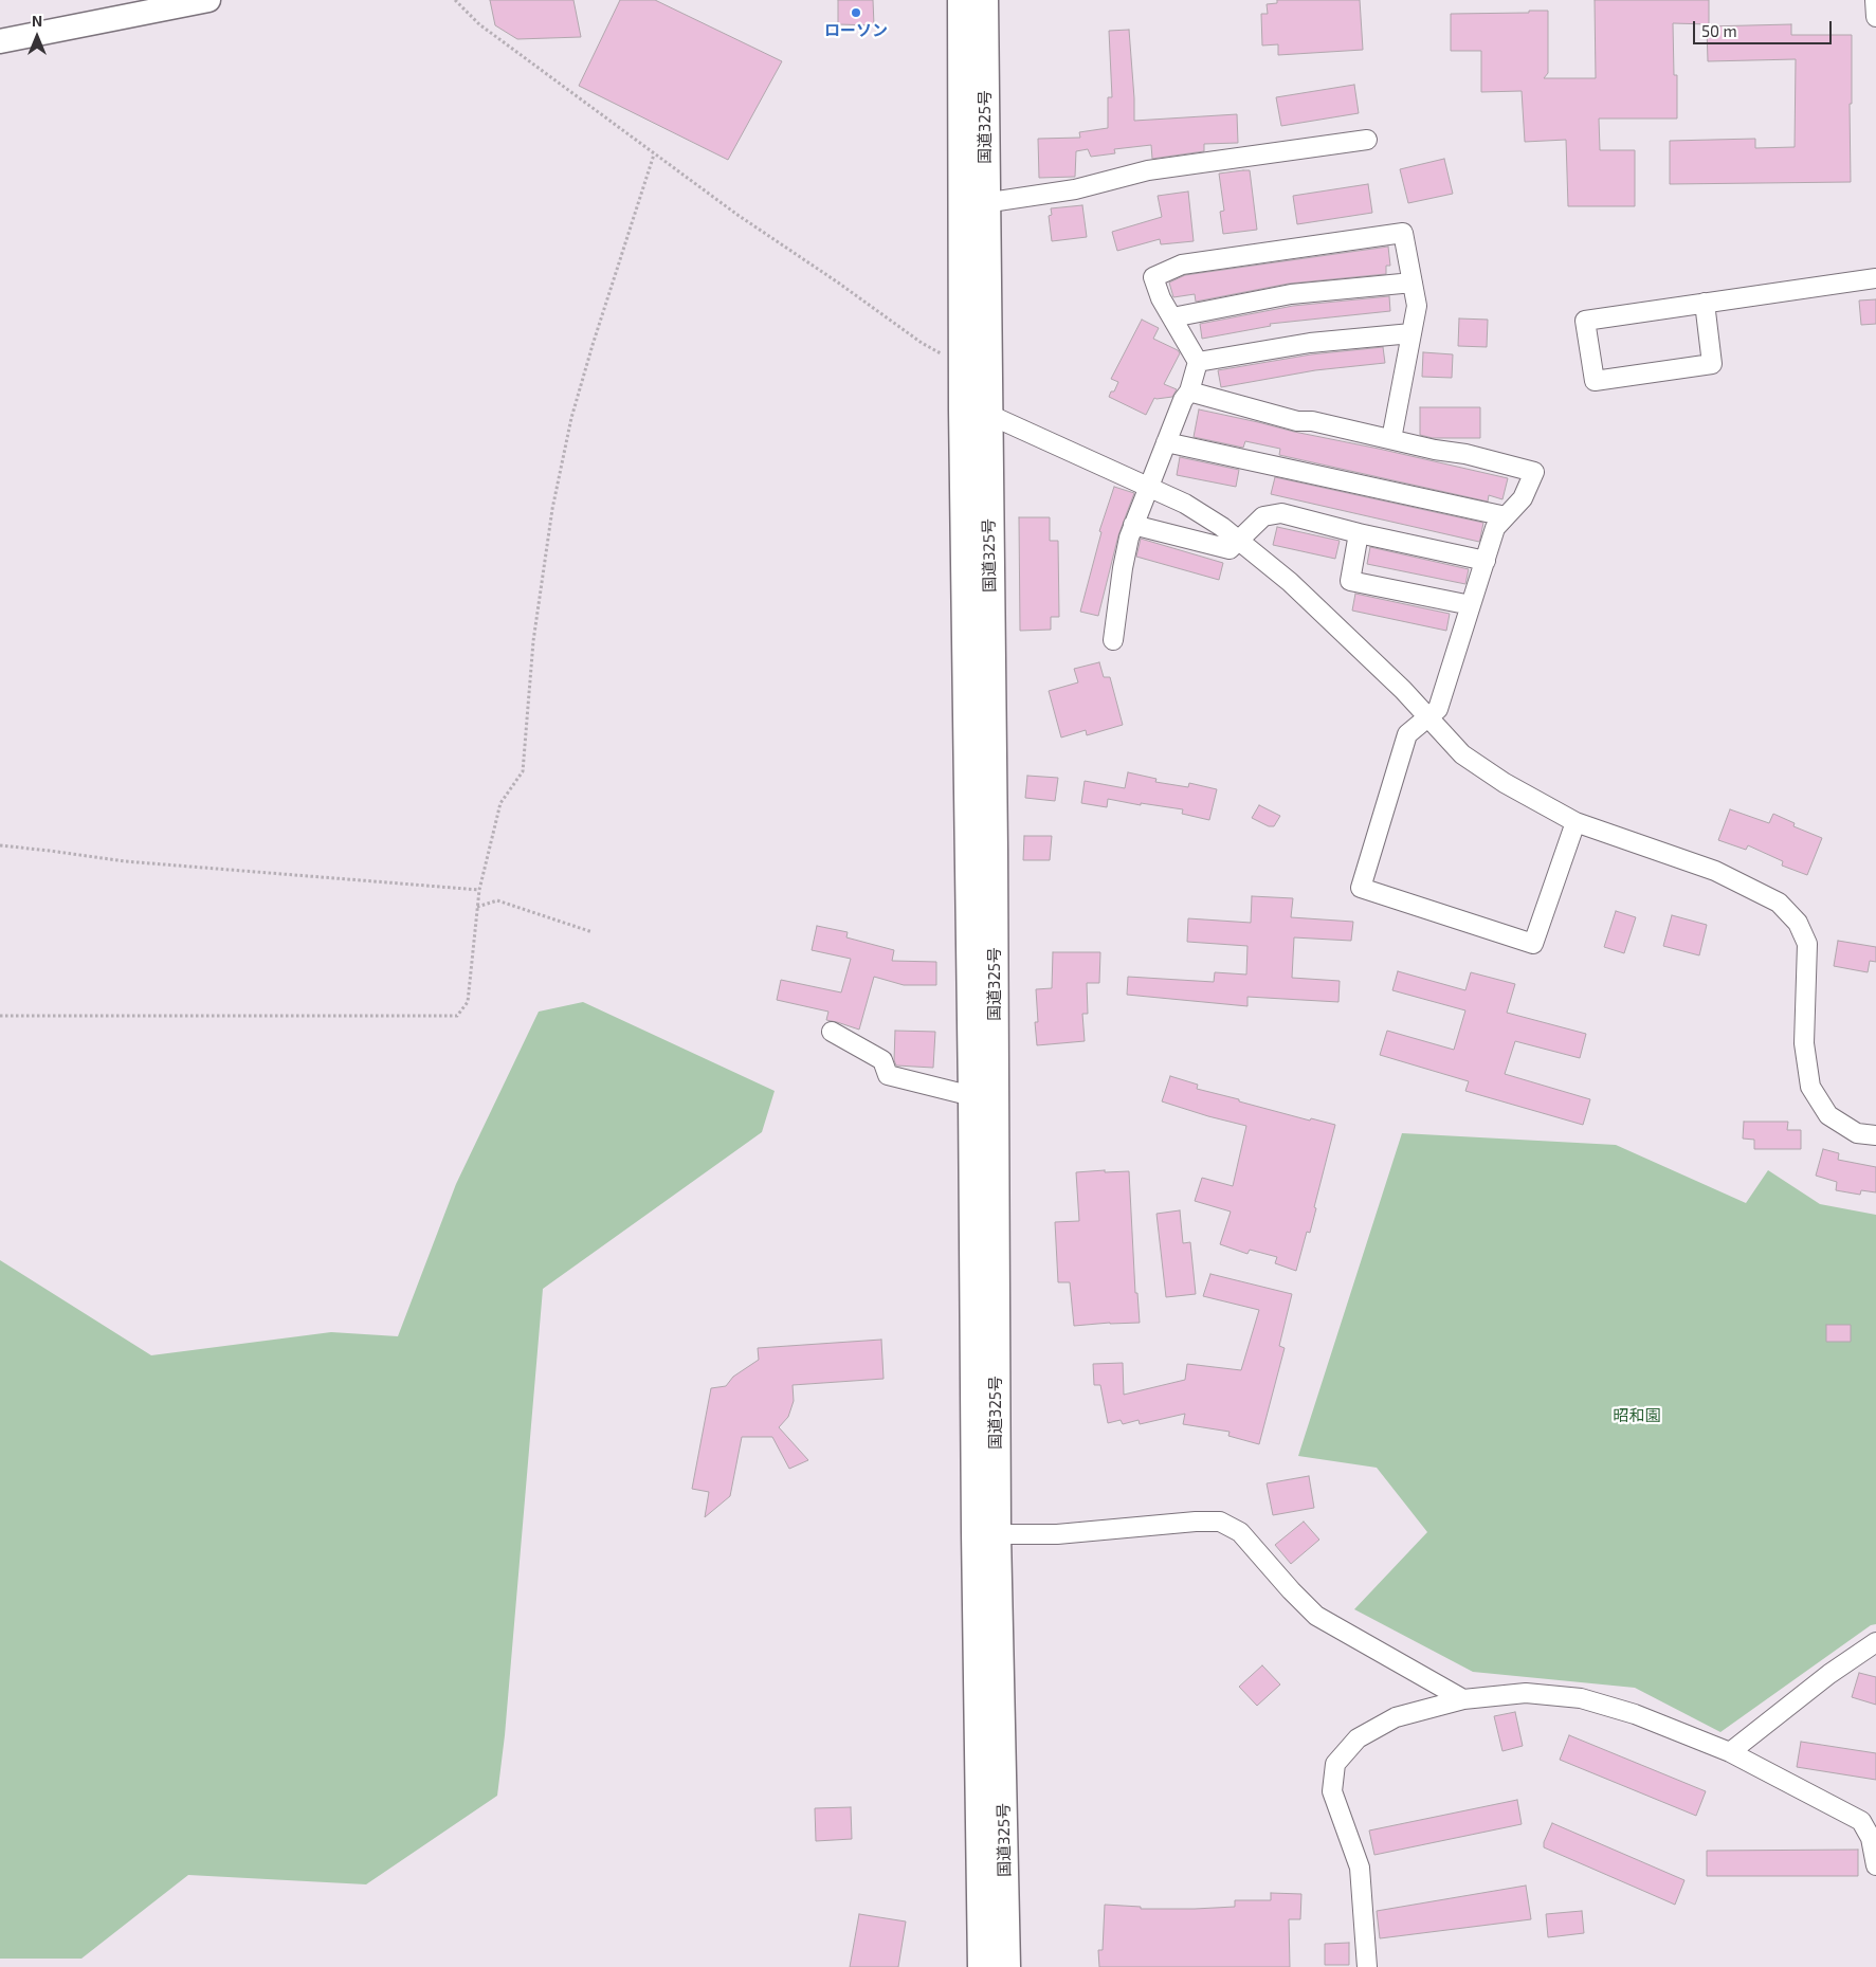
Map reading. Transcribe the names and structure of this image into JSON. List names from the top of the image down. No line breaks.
{"streets":{"highway":["国道325号"]},"parks":["昭和園"],"places":["ローソン"],"scale_bar":"50 m","north":"top"}
